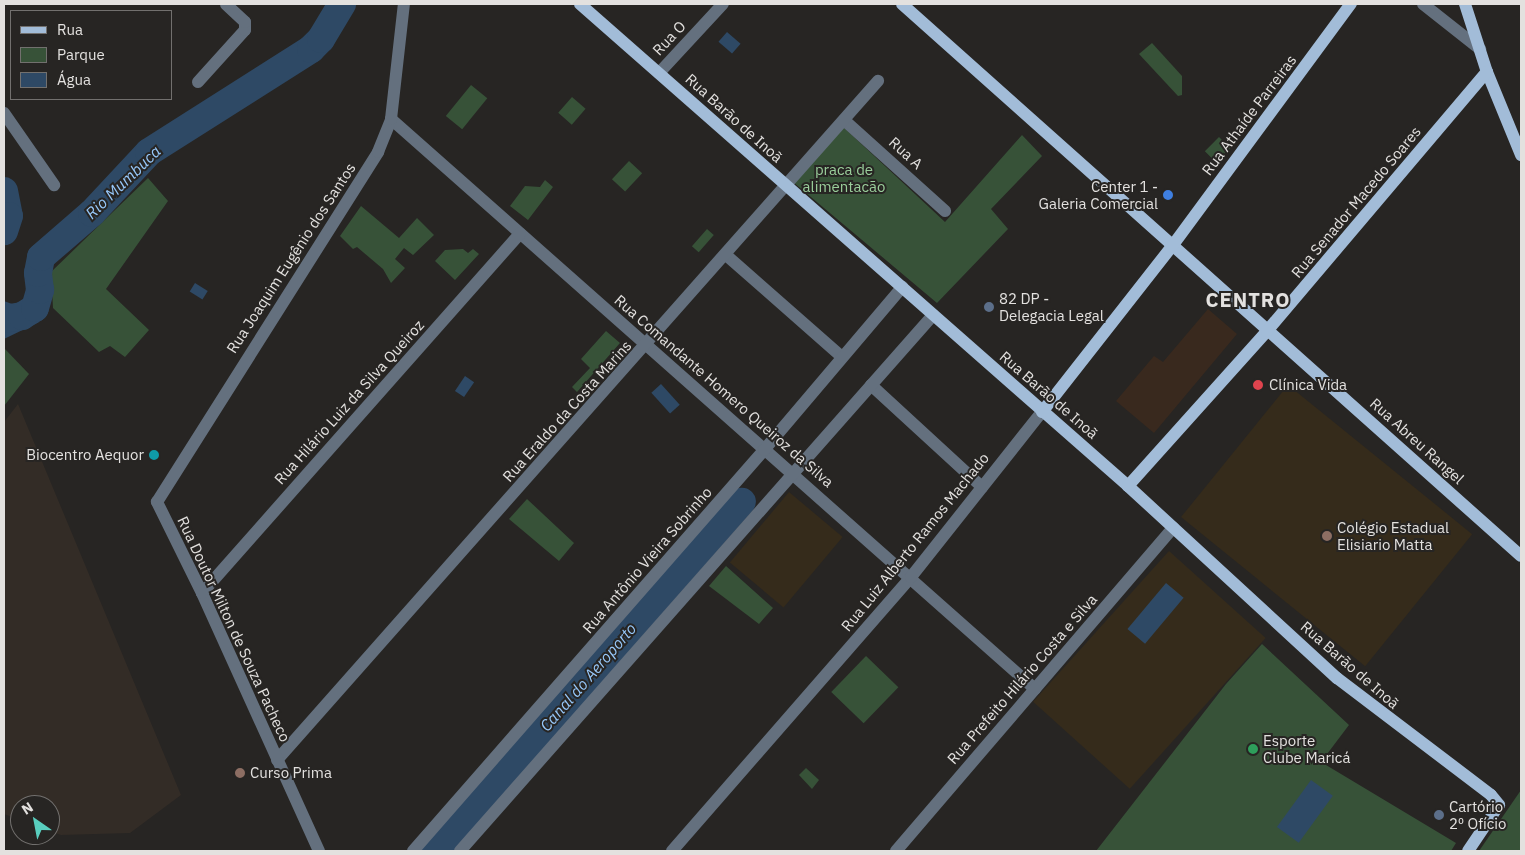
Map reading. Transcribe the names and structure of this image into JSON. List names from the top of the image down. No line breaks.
{"streets":{"main road":["Rua Athaíde Parreiras","Rua Barão de Inoã","Rua Senador Macedo Soares","Rua Abreu Rangel","Rua Luiz Alberto Ramos Machado"],"street":["Rua O","Rua A","Rua Joaquim Eugênio dos Santos","Rua Comandante Homero Queiroz da Silva","Rua Hilário Luiz da Silva Queiroz","Rua Eraldo da Costa Marins","Rua Antônio Vieira Sobrinho","Rua Doutor Milton de Souza Pacheco","Rua Prefeito Hilário Costa e Silva"]},"crossings":[["Rua O","Rua Barão de Inoã"],["Rua Athaíde Parreiras","Rua Abreu Rangel"],["Rua Athaíde Parreiras","Rua Luiz Alberto Ramos Machado"],["Rua Barão de Inoã","Rua Senador Macedo Soares"],["Rua Barão de Inoã","Rua Eraldo da Costa Marins"],["Rua Barão de Inoã","Rua Luiz Alberto Ramos Machado"],["Rua Barão de Inoã","Rua Antônio Vieira Sobrinho"],["Rua Barão de Inoã","Rua Prefeito Hilário Costa e Silva"],["Rua A","Rua Eraldo da Costa Marins"],["Rua Senador Macedo Soares","Rua Abreu Rangel"],["Rua Joaquim Eugênio dos Santos","Rua Comandante Homero Queiroz da Silva"],["Rua Joaquim Eugênio dos Santos","Rua Doutor Milton de Souza Pacheco"],["Rua Comandante Homero Queiroz da Silva","Rua Hilário Luiz da Silva Queiroz"],["Rua Comandante Homero Queiroz da Silva","Rua Eraldo da Costa Marins"],["Rua Comandante Homero Queiroz da Silva","Rua Luiz Alberto Ramos Machado"],["Rua Comandante Homero Queiroz da Silva","Rua Antônio Vieira Sobrinho"],["Rua Comandante Homero Queiroz da Silva","Rua Prefeito Hilário Costa e Silva"],["Rua Hilário Luiz da Silva Queiroz","Rua Doutor Milton de Souza Pacheco"],["Rua Eraldo da Costa Marins","Rua Doutor Milton de Souza Pacheco"],["Rua Abreu Rangel","Rua Luiz Alberto Ramos Machado"]],"districts":["CENTRO"],"water":["Rio Mumbuca","Canal do Aeroporto"],"parks":["praca de alimentacão"],"places":["Center 1 - Galeria Comercial","82 DP - Delegacia Legal","Clínica Vida","Biocentro Aequor","Colégio Estadual Elisiario Matta","Esporte Clube Maricá","Curso Prima","Cartório 2º Ofício"],"legend":["Rua","Parque","Água"],"north":"top left"}
